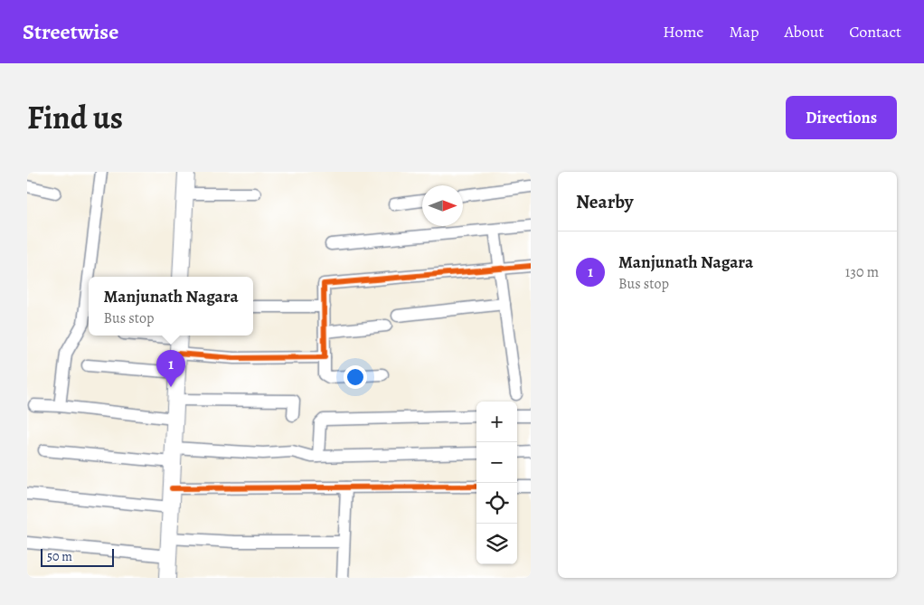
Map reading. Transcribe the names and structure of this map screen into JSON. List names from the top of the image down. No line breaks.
{"scale_bar":"50 m","north":"right","page":{"header":"Streetwise","nav":["Home","Map","About","Contact"],"title":"Find us","buttons":"Directions","heading":"Nearby","list":[{"mark":"1","name":"Manjunath Nagara","note":"Bus stop","value":"130 m"}],"popup":["Manjunath Nagara","Bus stop"],"pins":"1","map_buttons":["+","−"],"scale":"50 m"}}
